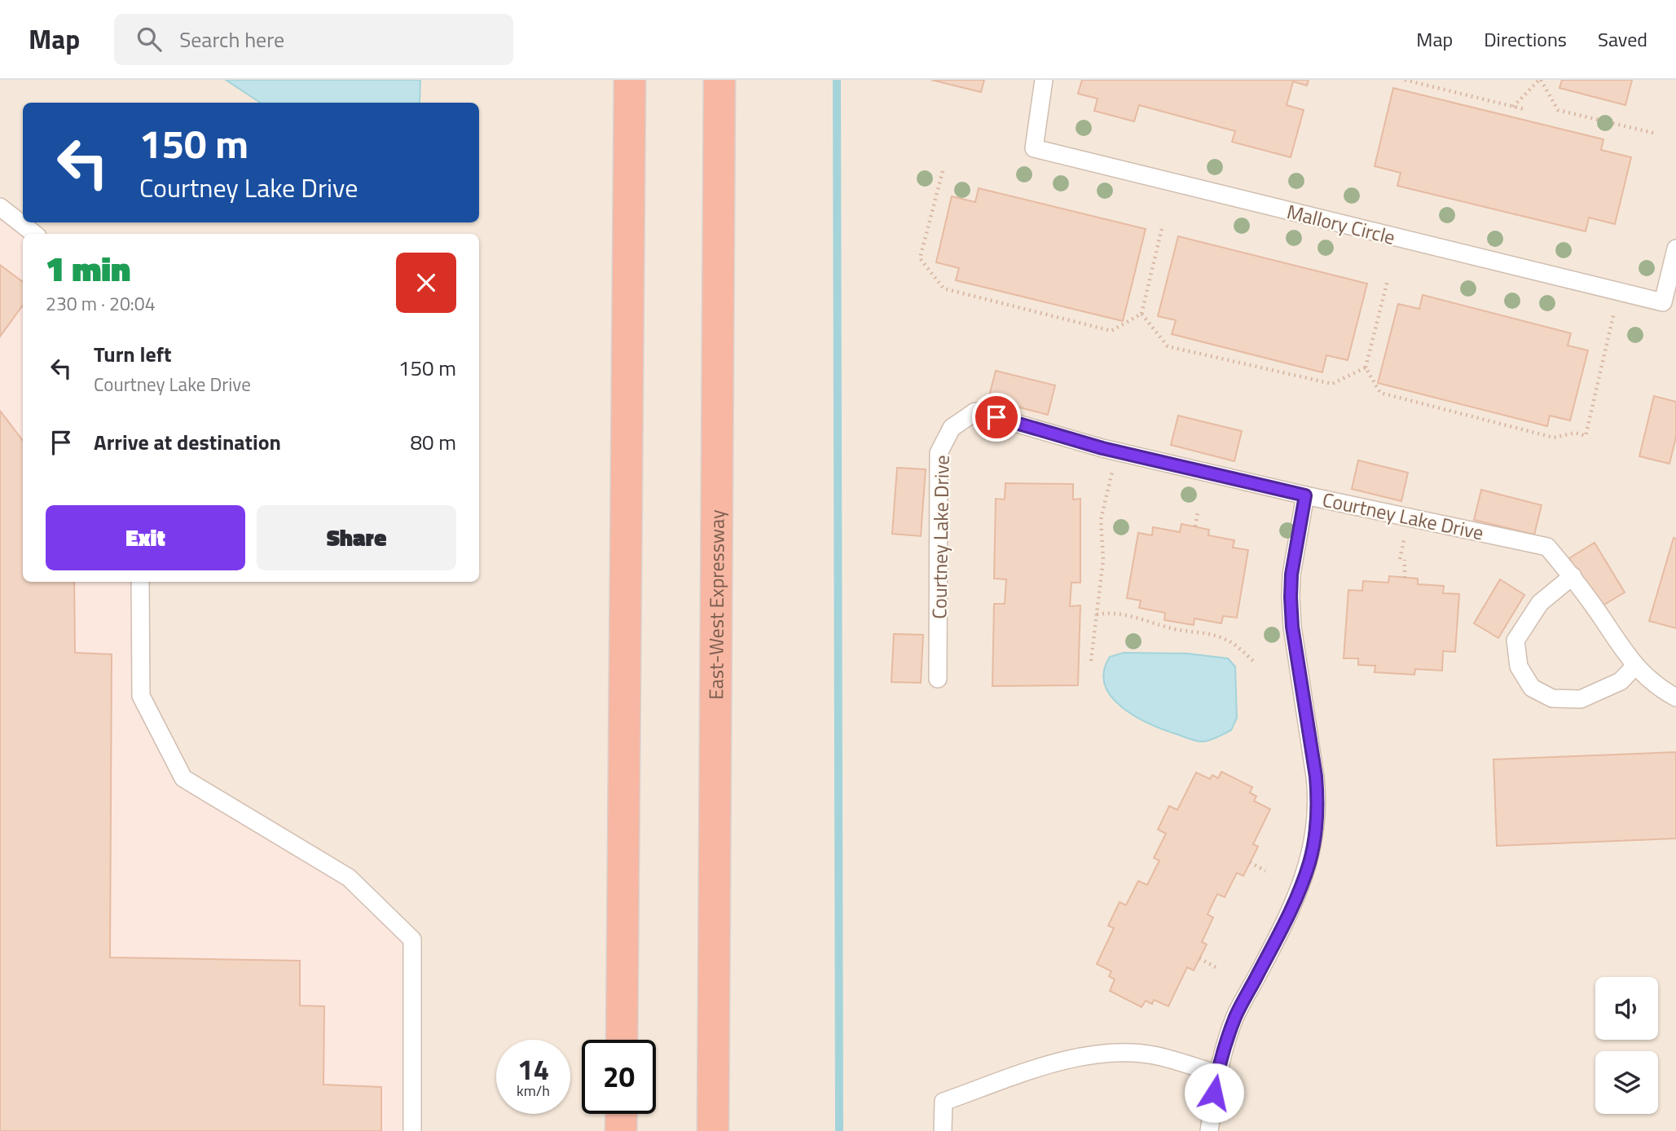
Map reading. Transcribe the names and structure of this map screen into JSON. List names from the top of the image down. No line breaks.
{"streets":{"highway":["East-West Expressway"],"lane":["Mallory Circle","Courtney Lake Drive"]},"page":{"header":"Map","search":"Search here","nav":["Map","Directions","Saved"],"turn":["150 m","Courtney Lake Drive"],"heading":["1 min","230 m · 20:04"],"list":[{"name":"Turn left","note":"Courtney Lake Drive","value":"150 m"},{"name":"Arrive at destination","value":"80 m"}],"buttons":["Exit","Share"],"speed":"14 km/h","limit":"20"}}
